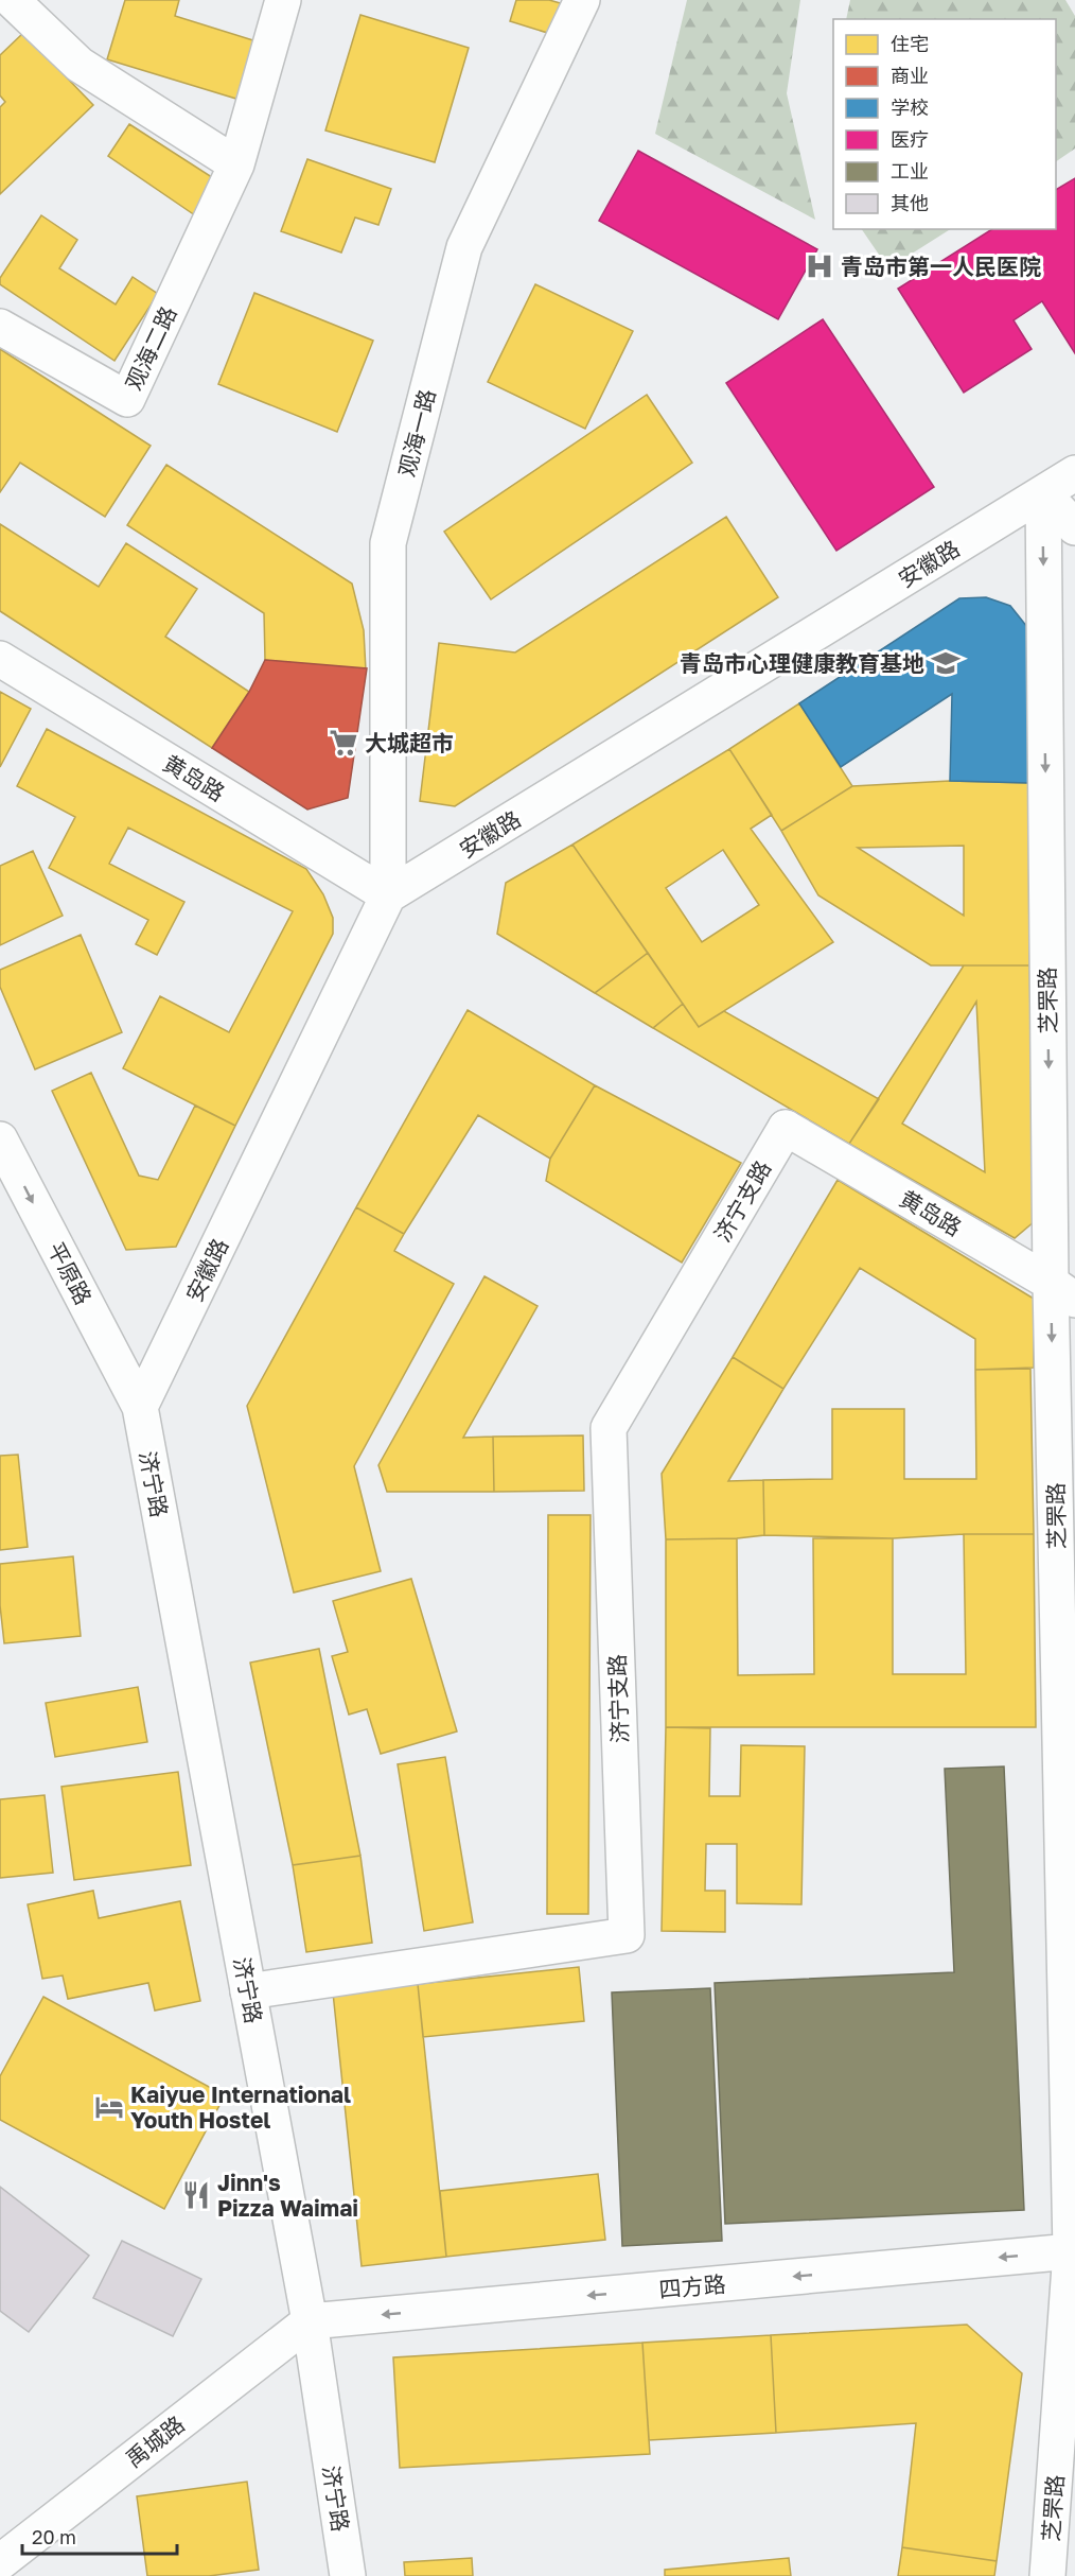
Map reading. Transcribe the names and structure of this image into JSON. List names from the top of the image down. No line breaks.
{"streets":{"street":["观海二路","观海一路","安徽路","黄岛路","芝罘路","济宁支路","平原路","济宁路","四方路","禹城路"]},"crossings":[["观海一路","安徽路"],["观海一路","黄岛路"],["安徽路","黄岛路"],["安徽路","芝罘路"],["安徽路","平原路"],["安徽路","济宁路"],["黄岛路","芝罘路"],["黄岛路","济宁支路"],["芝罘路","四方路"],["济宁支路","济宁路"],["平原路","济宁路"],["济宁路","四方路"],["济宁路","禹城路"],["四方路","禹城路"]],"one_way":["芝罘路","平原路","四方路"],"places":{"hospital":["青岛市第一人民医院"],"school or university":["青岛市心理健康教育基地"],"supermarket":["大城超市"],"hotel":["Kaiyue International Youth Hostel"],"restaurant":["Jinn's Pizza Waimai"]},"legend":["住宅","商业","学校","医疗","工业","其他"],"scale_bar":"20 m"}
